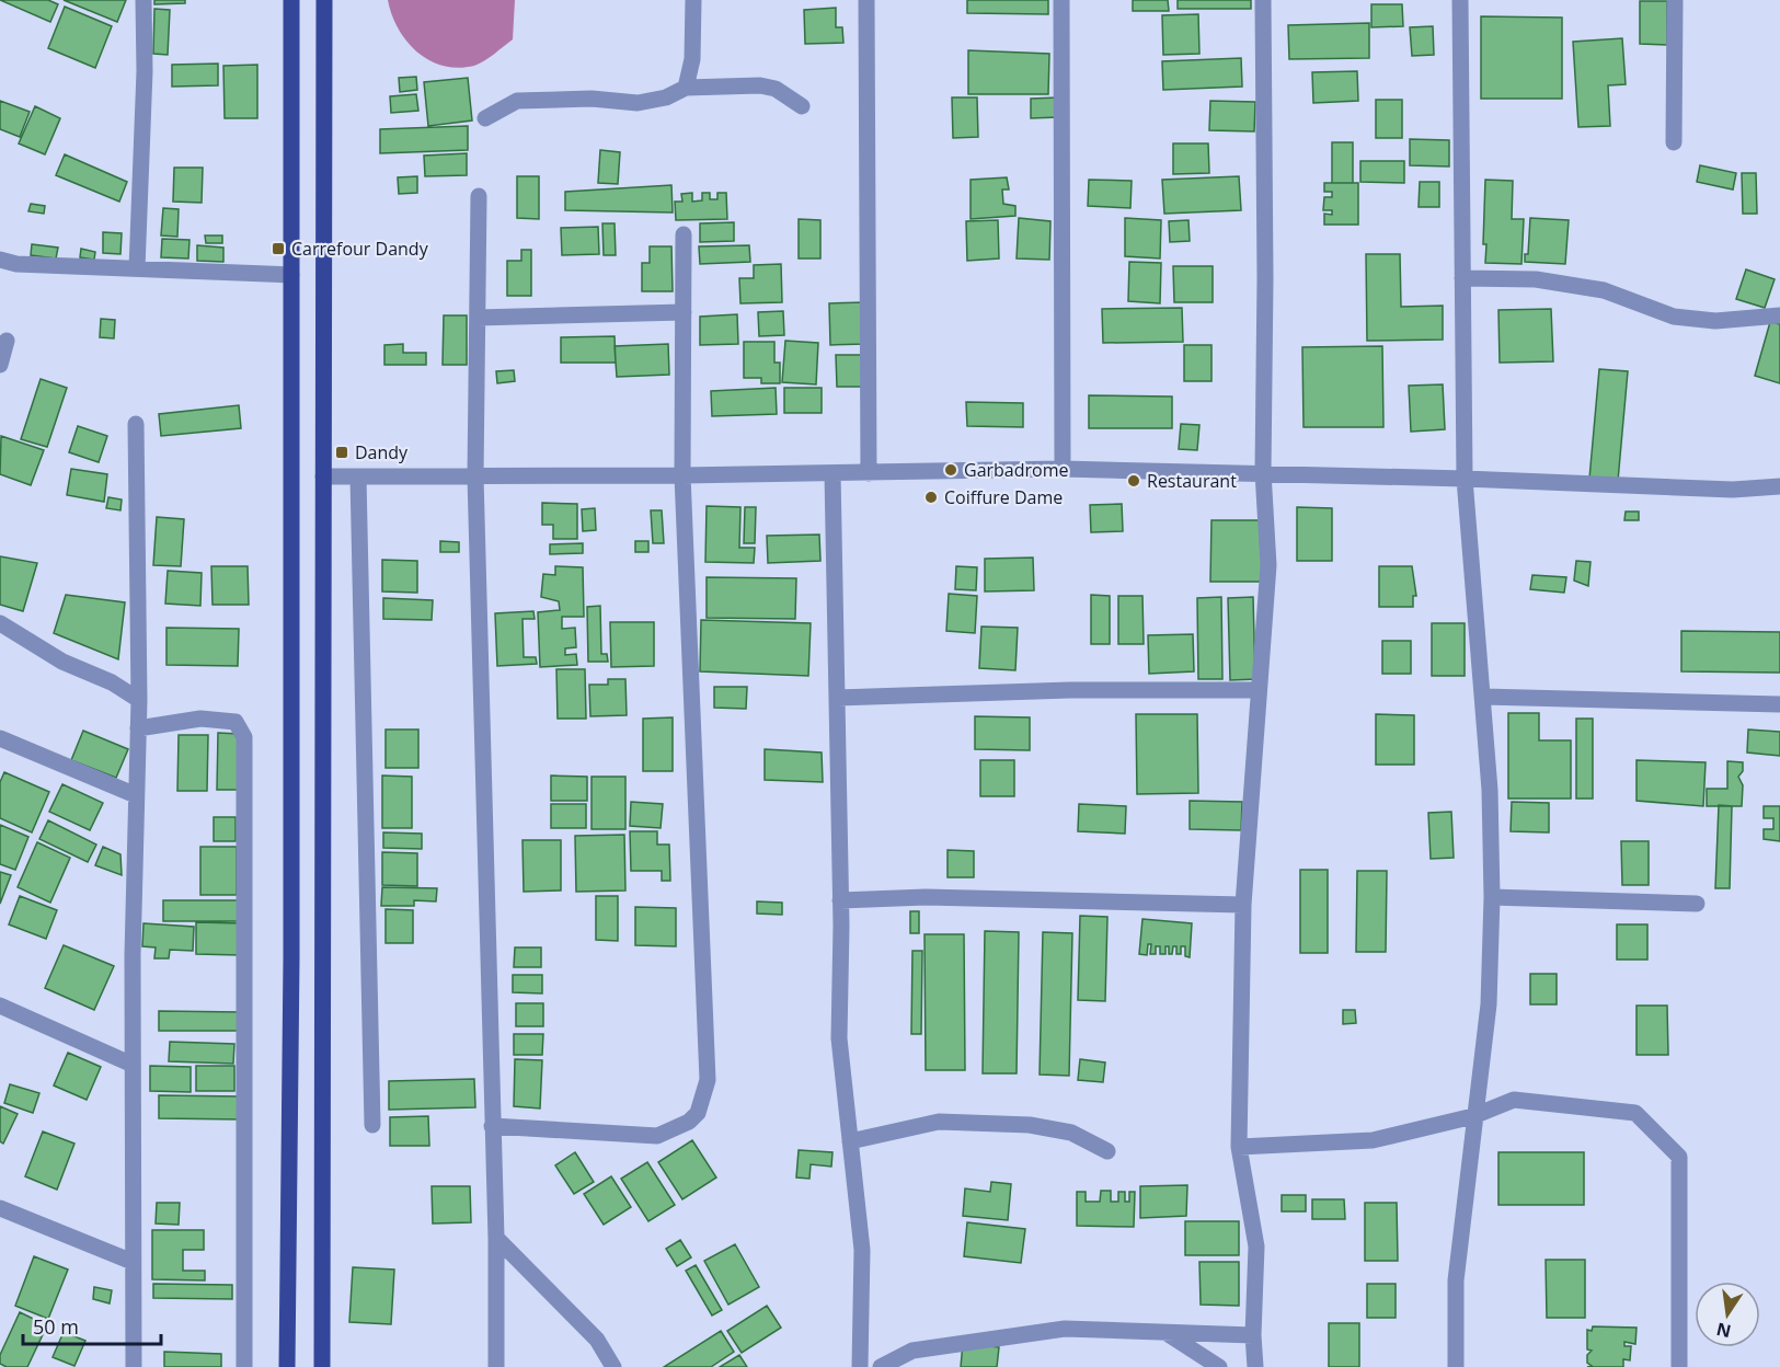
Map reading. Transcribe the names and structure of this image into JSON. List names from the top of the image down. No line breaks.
{"places":{"transit":["Carrefour Dandy","Dandy"],"other":["Garbadrome","Restaurant","Coiffure Dame"]},"scale_bar":"50 m","north":"bottom"}
